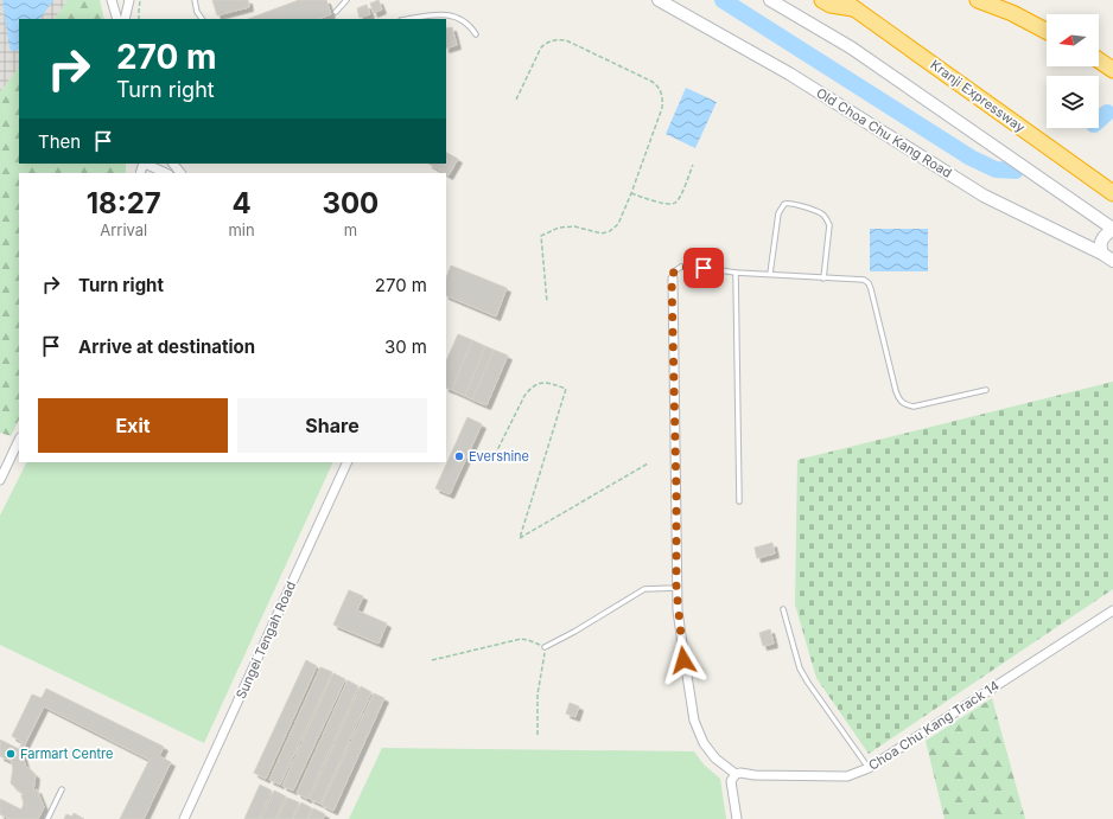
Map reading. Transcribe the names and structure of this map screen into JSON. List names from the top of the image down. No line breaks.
{"streets":{"highway":["Kranji Expressway"],"main road":["Old Choa Chu Kang Road"],"street":["Sungei Tengah Road","Choa Chu Kang Track 14"]},"places":["Evershine","Farmart Centre"],"north":"left","page":{"turn":["270 m","Turn right"],"then":"Then","eta":["18:27","Arrival","4","min","300","m"],"list":[{"name":"Turn right","value":"270 m"},{"name":"Arrive at destination","value":"30 m"}],"buttons":["Exit","Share"]}}
